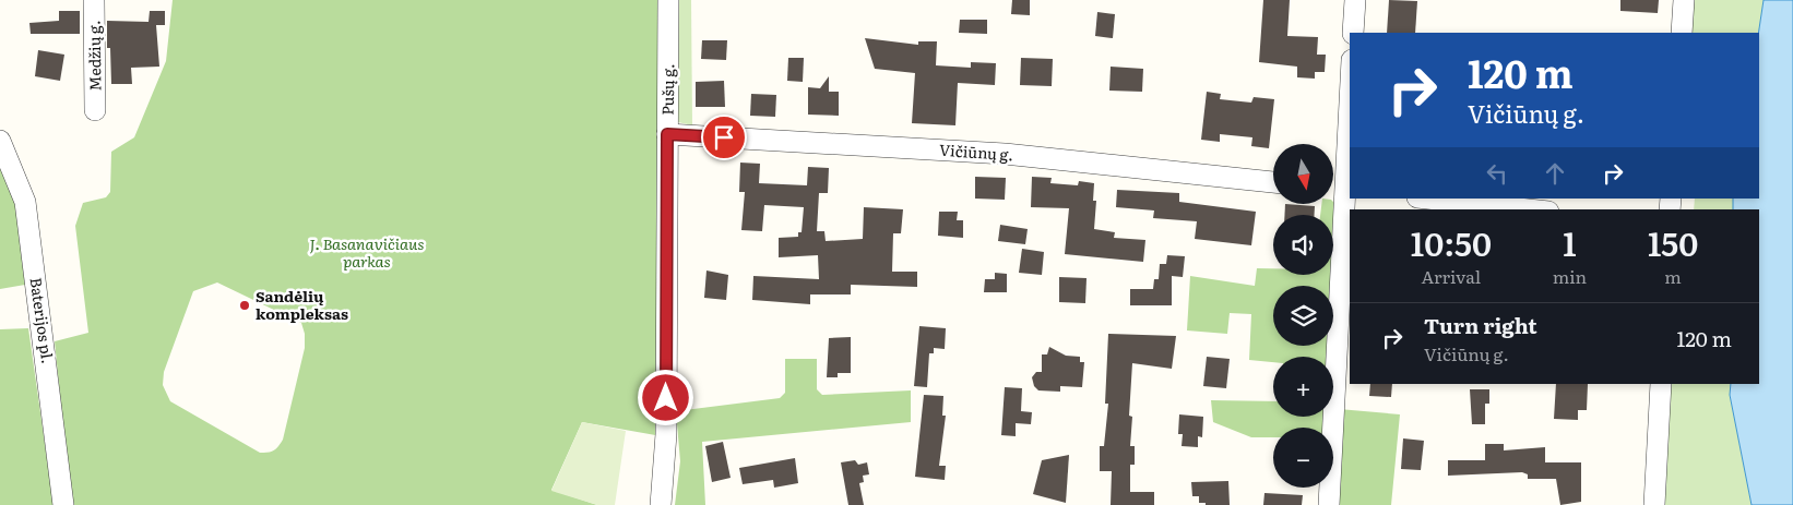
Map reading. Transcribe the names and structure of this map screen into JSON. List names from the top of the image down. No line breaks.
{"streets":{"street":["Medžių g.","Pušų g.","Vičiūnų g.","Baterijos pl."]},"crossings":[["Pušų g.","Vičiūnų g."]],"parks":["J. Basanavičiaus parkas"],"places":["Sandėlių kompleksas"],"north":"bottom","page":{"turn":["120 m","Vičiūnų g."],"map_buttons":["+","−"],"eta":["10:50","Arrival","1","min","150","m"],"list":[{"name":"Turn right","note":"Vičiūnų g.","value":"120 m"}]}}
